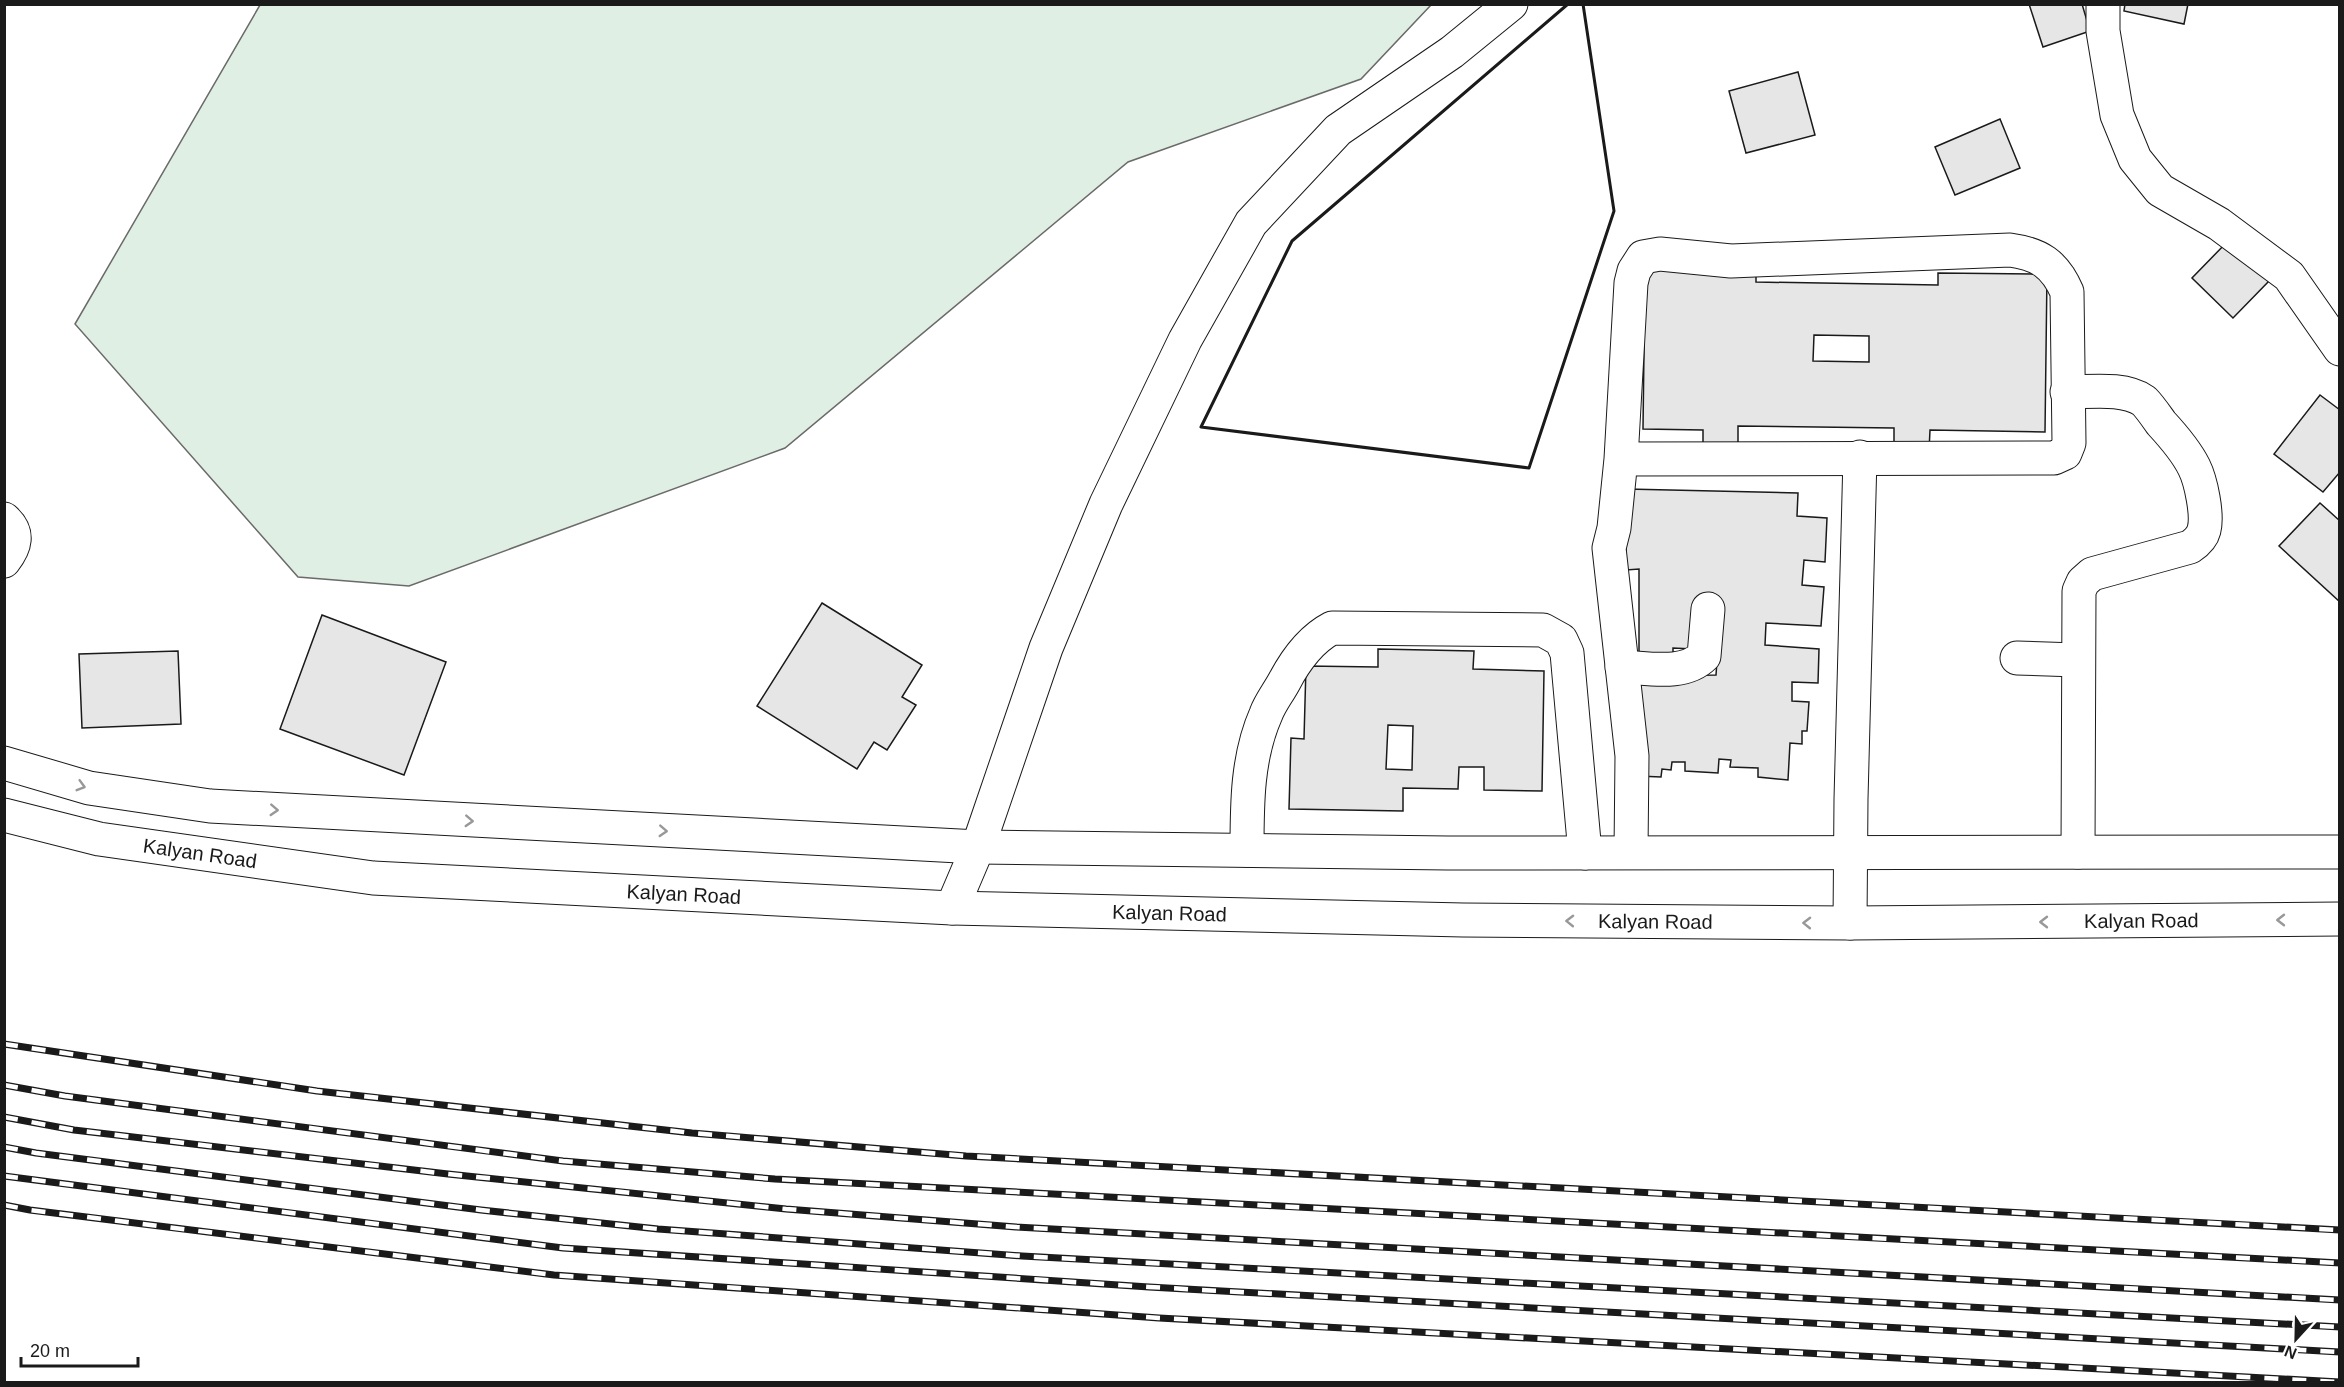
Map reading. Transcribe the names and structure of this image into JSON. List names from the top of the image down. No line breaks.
{"streets":{"street":["Kalyan Road"]},"scale_bar":"20 m","north":"bottom"}
